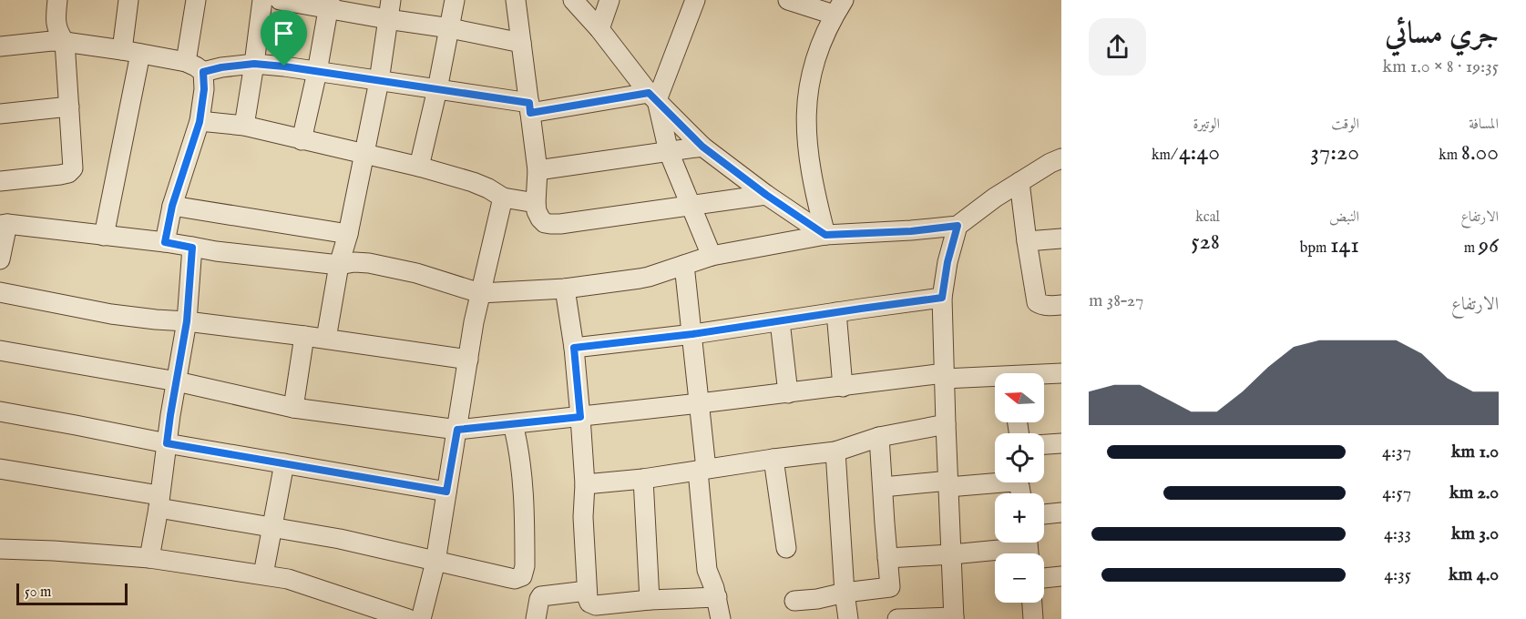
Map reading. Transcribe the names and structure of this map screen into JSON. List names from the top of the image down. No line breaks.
{"scale_bar":"50 m","north":"left","page":{"heading":["جري مسائي","19:35 · 8 × 1.0 km"],"stats":[["المسافة","8.00 km"],["الوقت","37:20"],["الوتيرة","4:40 /km"],["الارتفاع","96 m"],["النبض","141 bpm"],["kcal","528"]],"chart":["الارتفاع","27–38 m"],"map_buttons":["+","−"],"list":[{"name":"1.0 km","note":"4:37"},{"name":"2.0 km","note":"4:57"},{"name":"3.0 km","note":"4:33"},{"name":"4.0 km","note":"4:35"}],"scale":"50 m"}}
